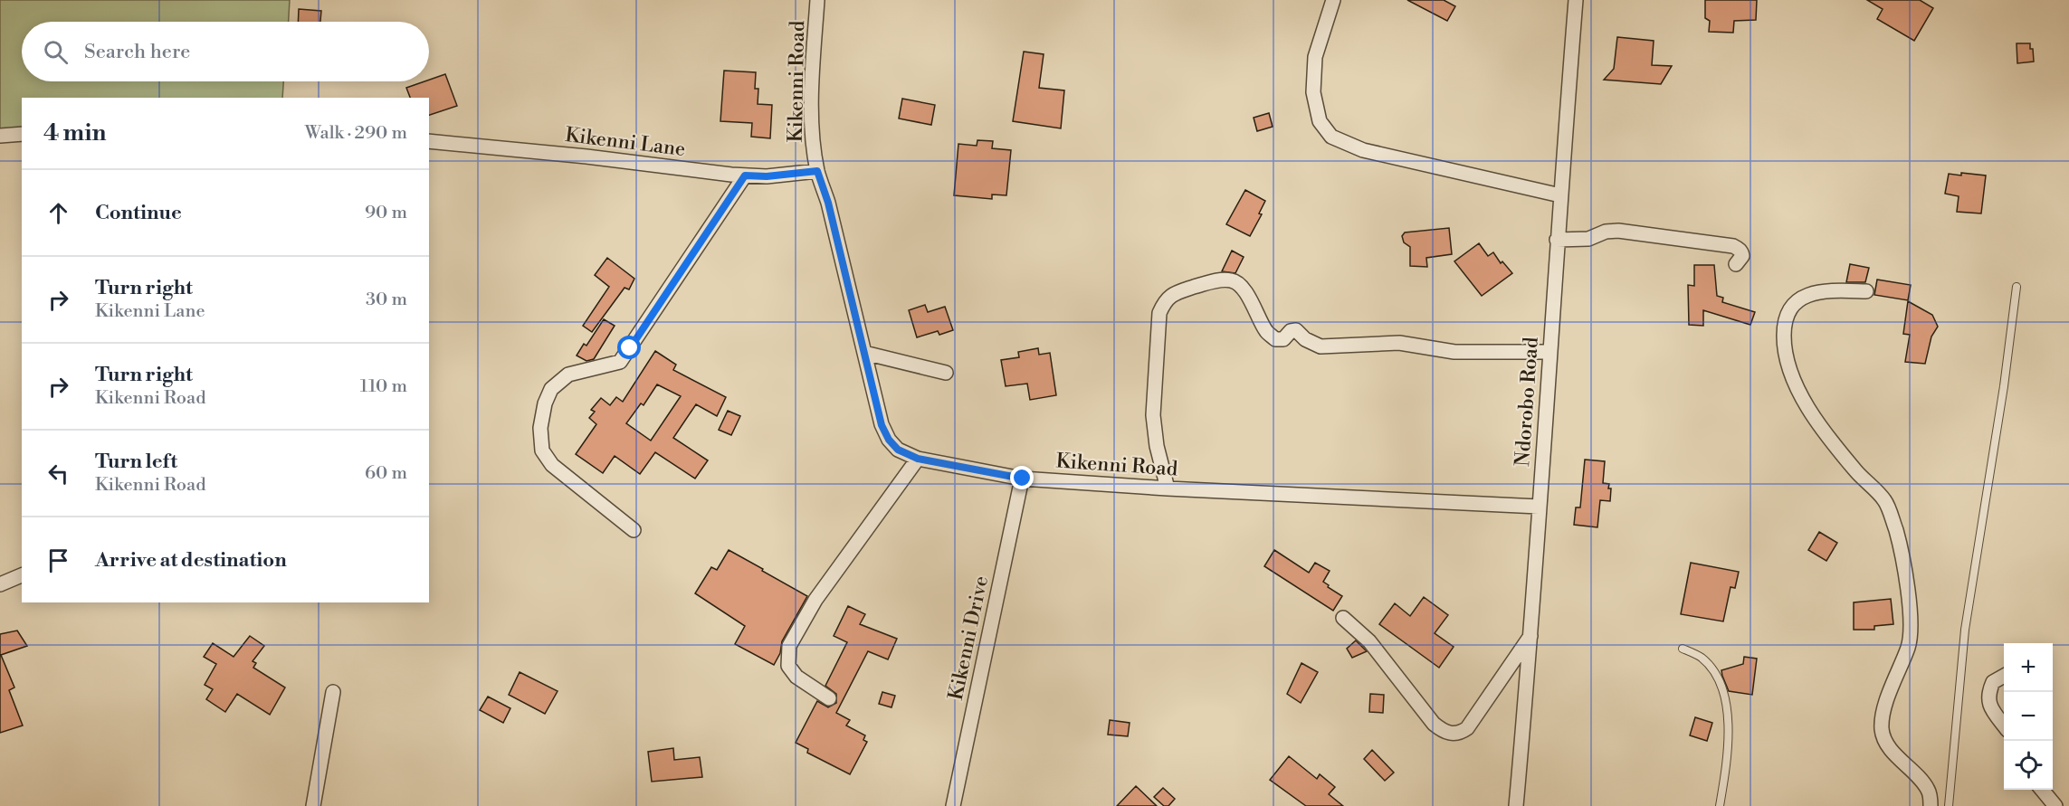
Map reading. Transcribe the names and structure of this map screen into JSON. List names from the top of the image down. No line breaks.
{"streets":{"street":["Kikenni Road","Kikenni Lane","Ndorobo Road","Kikenni Drive"]},"crossings":[["Kikenni Road","Kikenni Lane"],["Kikenni Road","Ndorobo Road"],["Kikenni Road","Kikenni Drive"]],"page":{"search":"Search here","heading":["4 min","Walk · 290 m"],"list":[["Continue","90 m"],["Turn right","Kikenni Lane","30 m"],["Turn right","Kikenni Road","110 m"],["Turn left","Kikenni Road","60 m"],"Arrive at destination"],"map_buttons":["+","−"]}}
